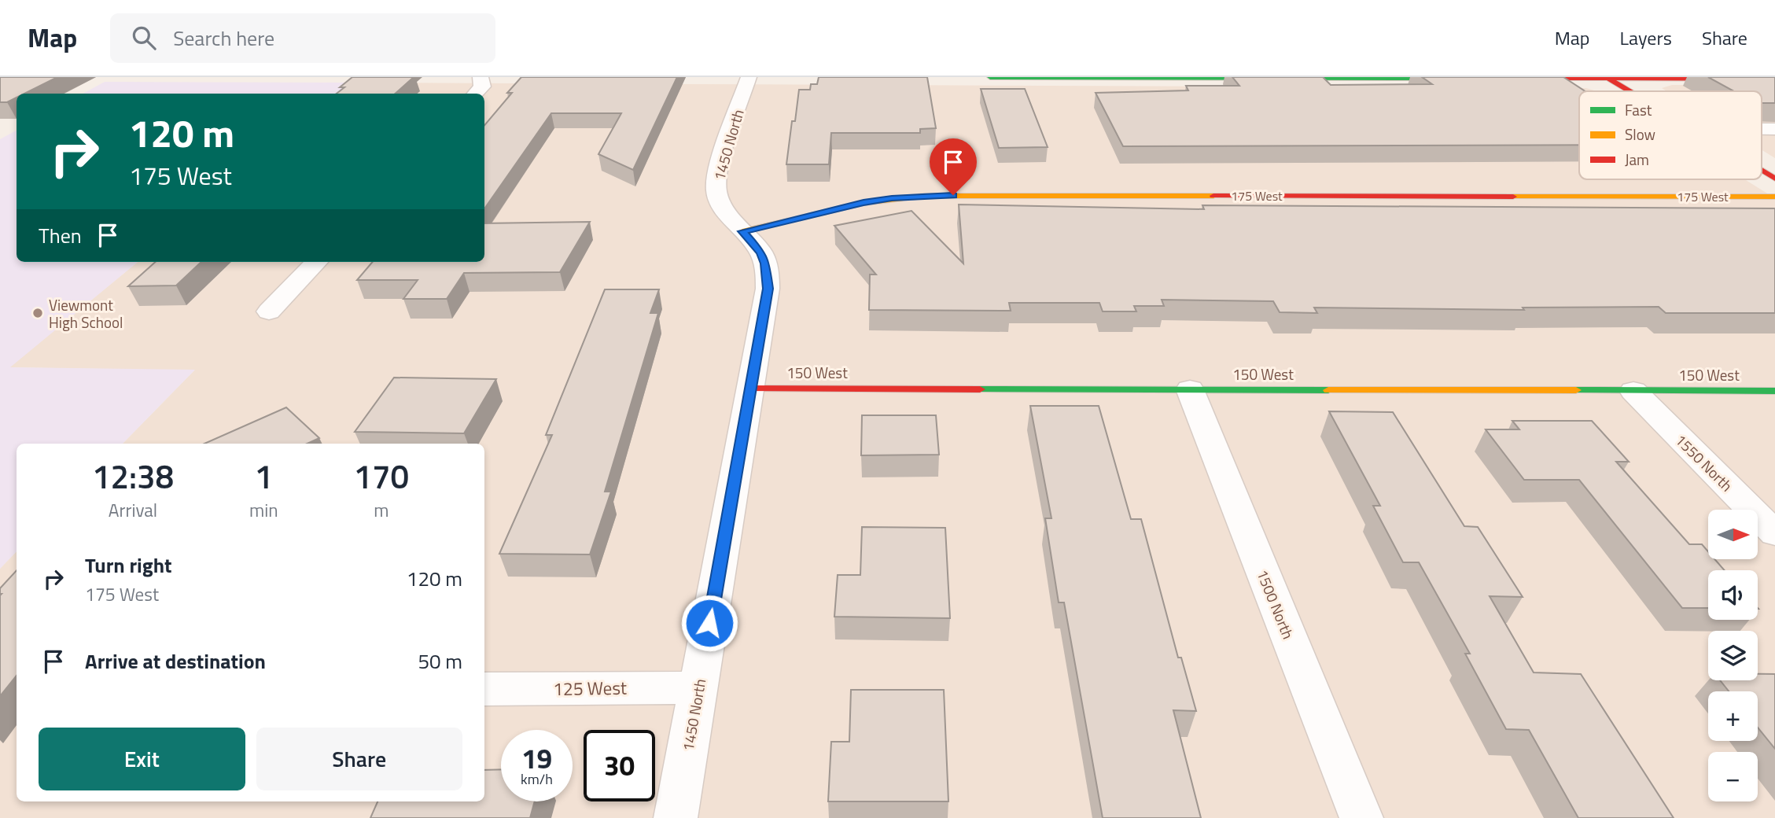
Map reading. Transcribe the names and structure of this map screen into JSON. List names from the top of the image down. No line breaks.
{"streets":{"street":["1450 North","175 West","150 West","1550 North","1500 North","125 West"]},"crossings":[["1450 North","175 West"],["1450 North","150 West"],["1450 North","125 West"],["150 West","1550 North"],["150 West","1500 North"]],"places":["Viewmont High School"],"legend":["Fast","Slow","Jam"],"north":"right","page":{"header":"Map","search":"Search here","nav":["Map","Layers","Share"],"turn":["120 m","175 West"],"then":"Then","eta":["12:38","Arrival","1","min","170","m"],"map_buttons":["+","−"],"list":[{"name":"Turn right","note":"175 West","value":"120 m"},{"name":"Arrive at destination","value":"50 m"}],"buttons":["Exit","Share"],"speed":"19 km/h","limit":"30"}}
